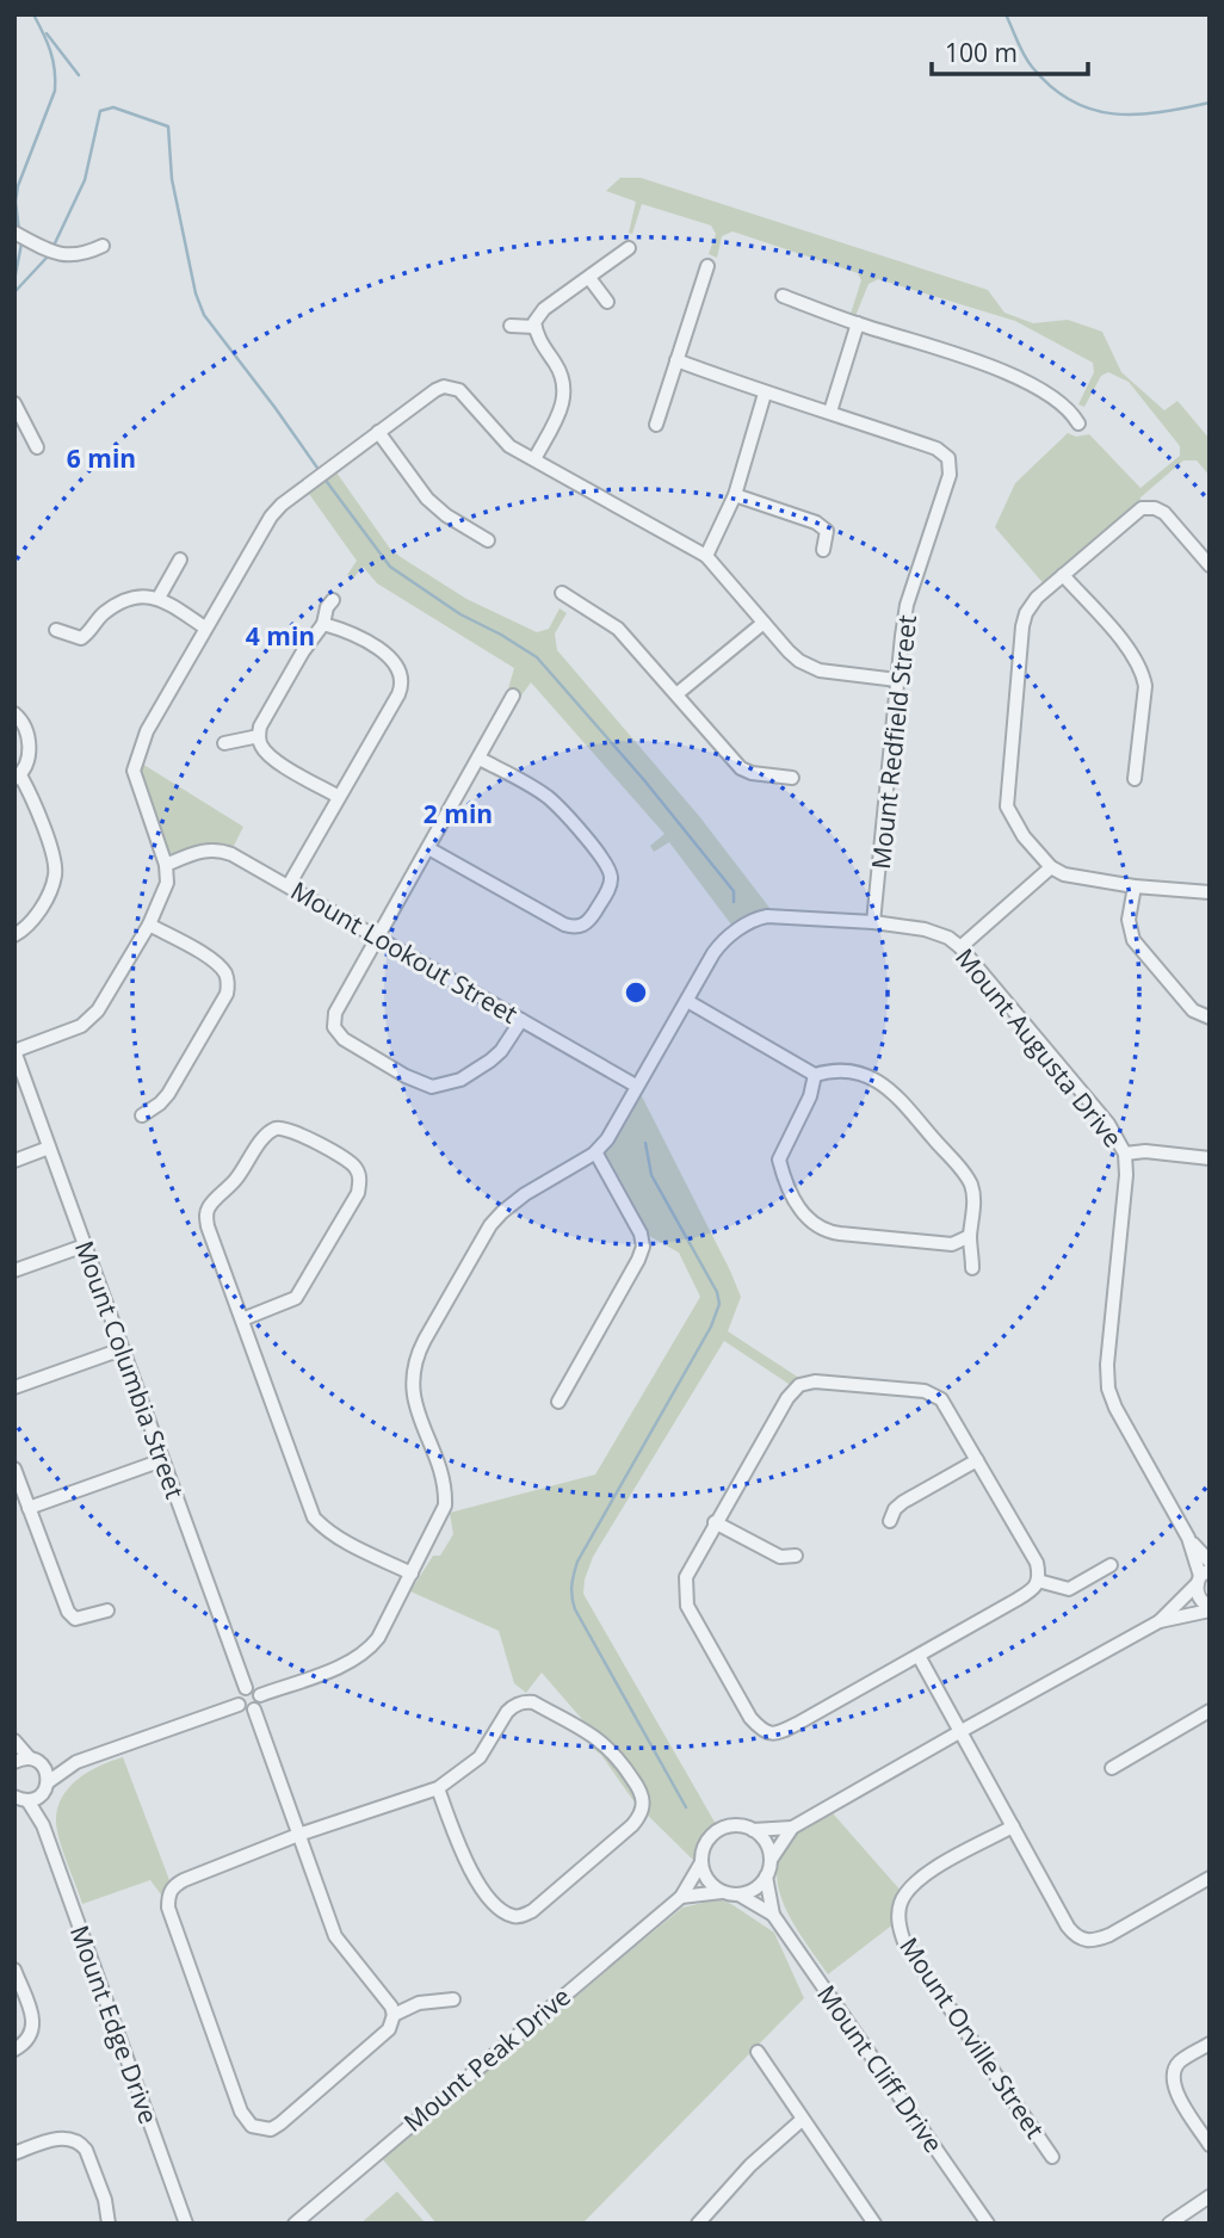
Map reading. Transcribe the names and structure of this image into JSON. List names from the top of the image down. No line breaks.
{"streets":{"street":["Mount Redfield Street","Mount Lookout Street","Mount Augusta Drive","Mount Columbia Street","Mount Edge Drive","Mount Orville Street","Mount Peak Drive","Mount Cliff Drive"]},"crossings":[["Mount Redfield Street","Mount Augusta Drive"],["Mount Lookout Street","Mount Augusta Drive"],["Mount Augusta Drive","Mount Columbia Street"],["Mount Augusta Drive","Mount Peak Drive"],["Mount Peak Drive","Mount Cliff Drive"]],"scale_bar":"100 m","rings":["6 min","4 min","2 min"]}
